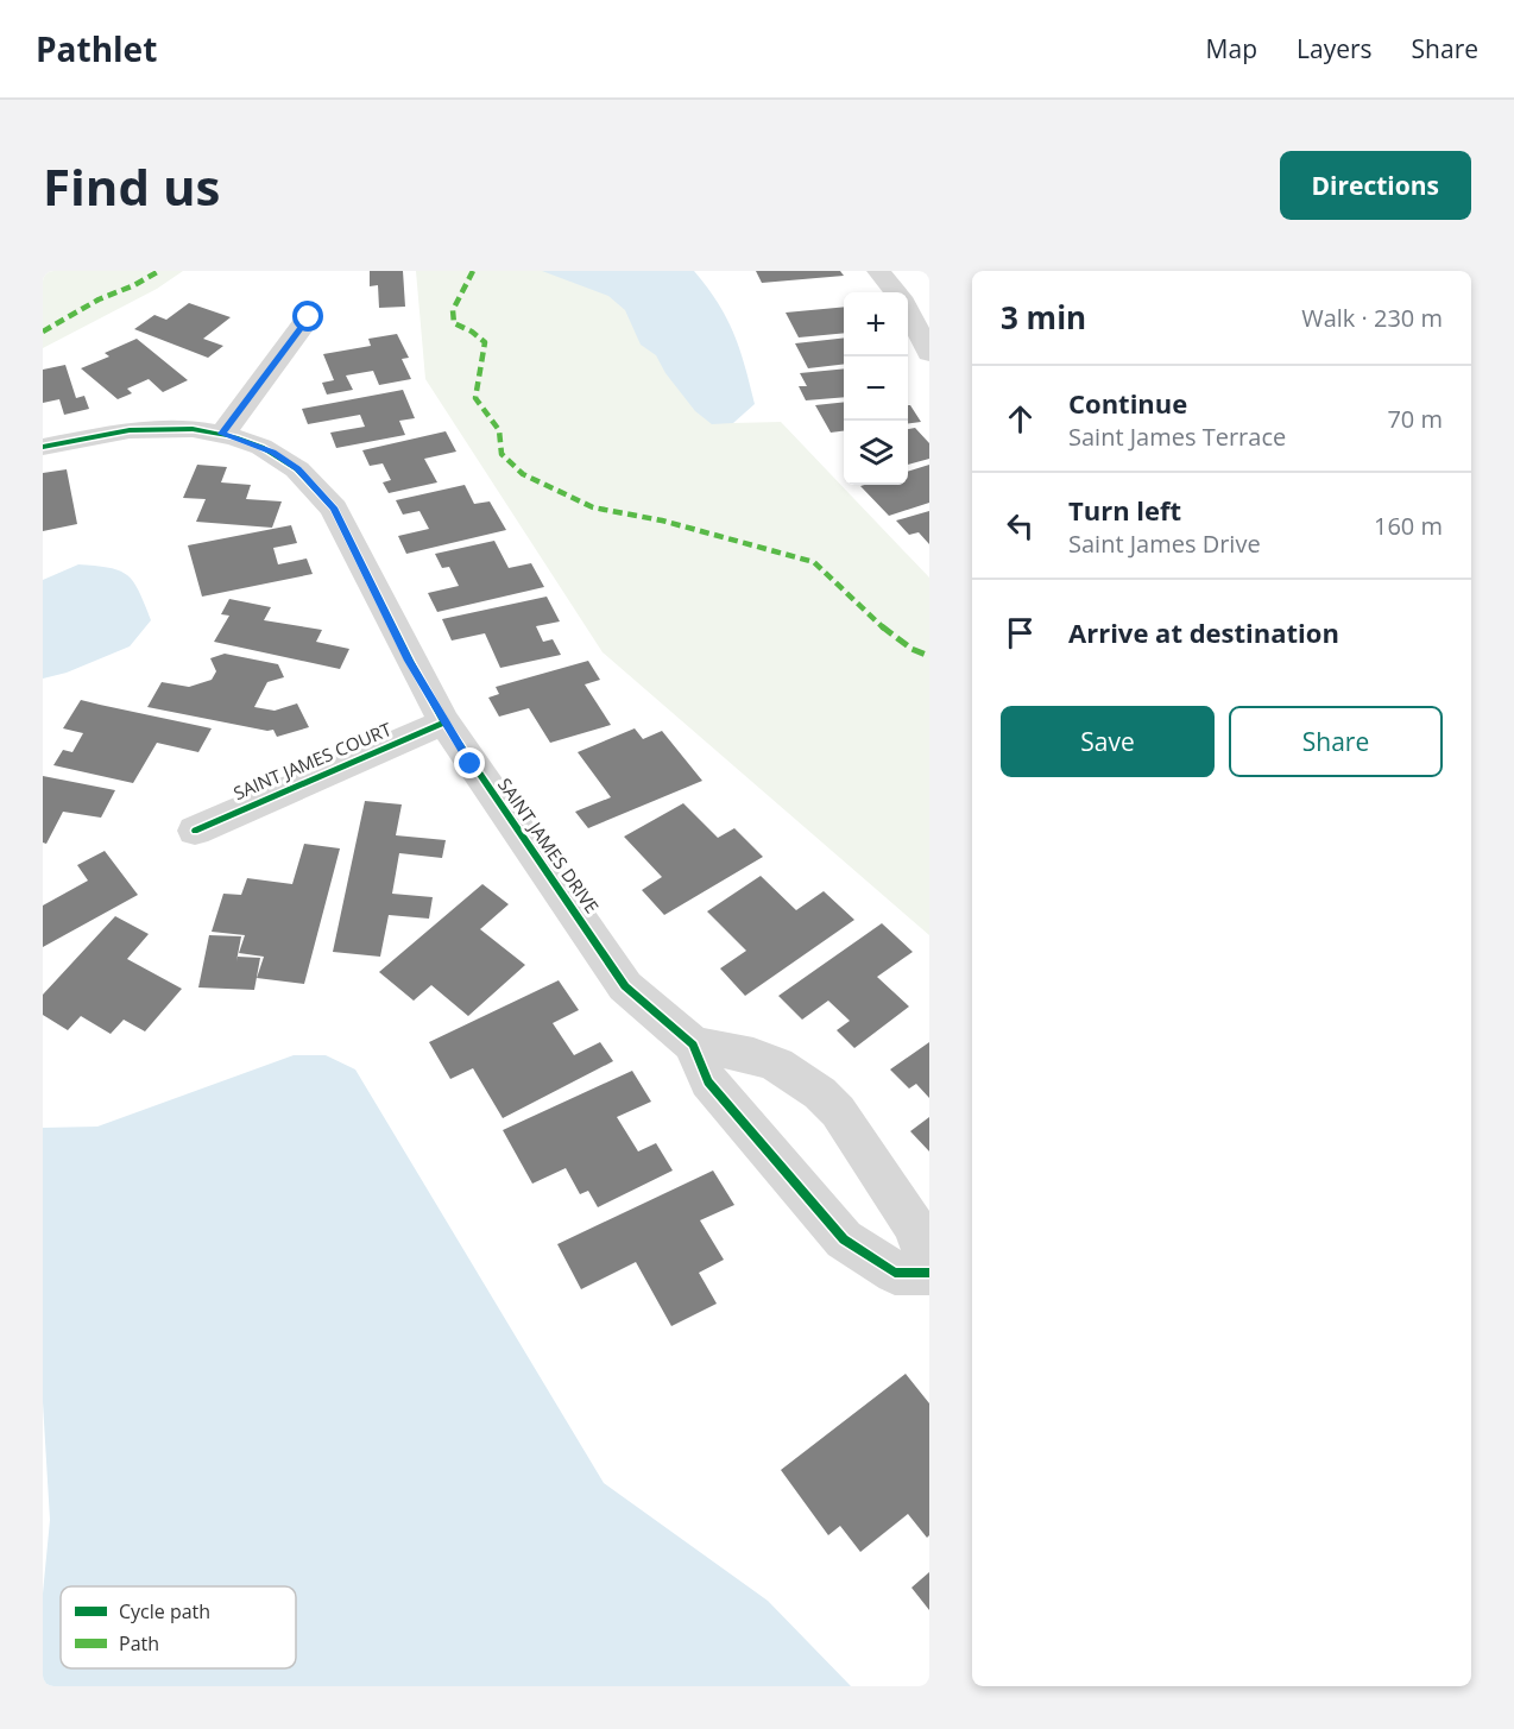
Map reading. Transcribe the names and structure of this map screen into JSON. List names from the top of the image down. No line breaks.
{"streets":{"street":["SAINT JAMES COURT","SAINT JAMES DRIVE"]},"crossings":[["SAINT JAMES COURT","SAINT JAMES DRIVE"]],"legend":["Cycle path","Path"],"page":{"header":"Pathlet","nav":["Map","Layers","Share"],"buttons":["Directions",["Save","Share"]],"title":"Find us","heading":["3 min","Walk · 230 m"],"map_buttons":["+","−"],"list":[["Continue","Saint James Terrace","70 m"],["Turn left","Saint James Drive","160 m"],"Arrive at destination"]}}
